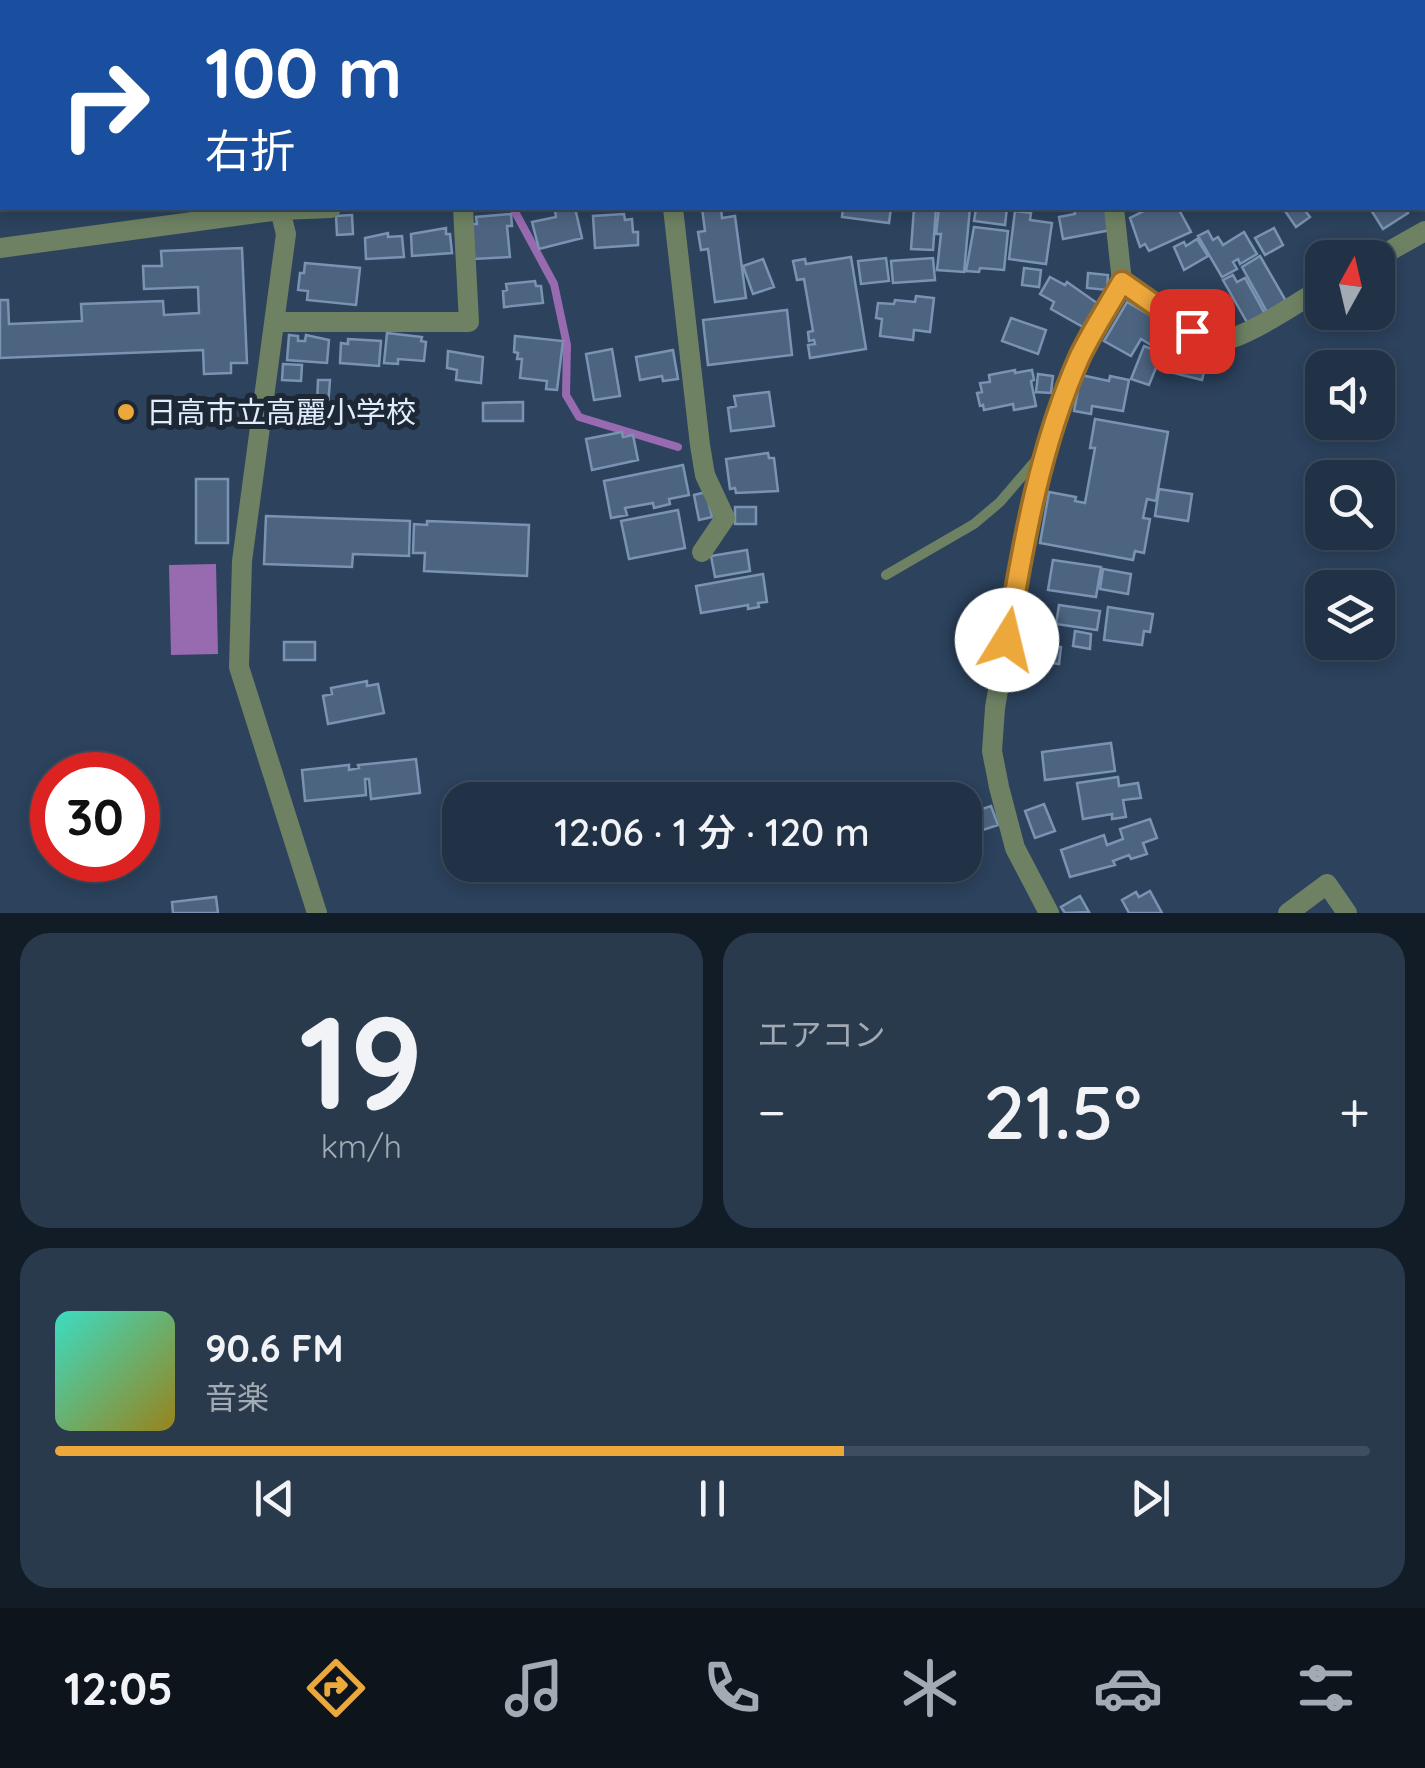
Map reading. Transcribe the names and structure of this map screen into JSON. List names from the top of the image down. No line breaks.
{"places":["日高市立高麗小学校"],"north":"top","page":{"turn":["100 m","右折"],"limit":"30","trip":"12:06 · 1 分 · 120 m","tile":[["19","km/h"],"エアコン"],"heat":["−","21.5°","+"],"song":["90.6 FM","音楽"],"tabs":"12:05"}}
